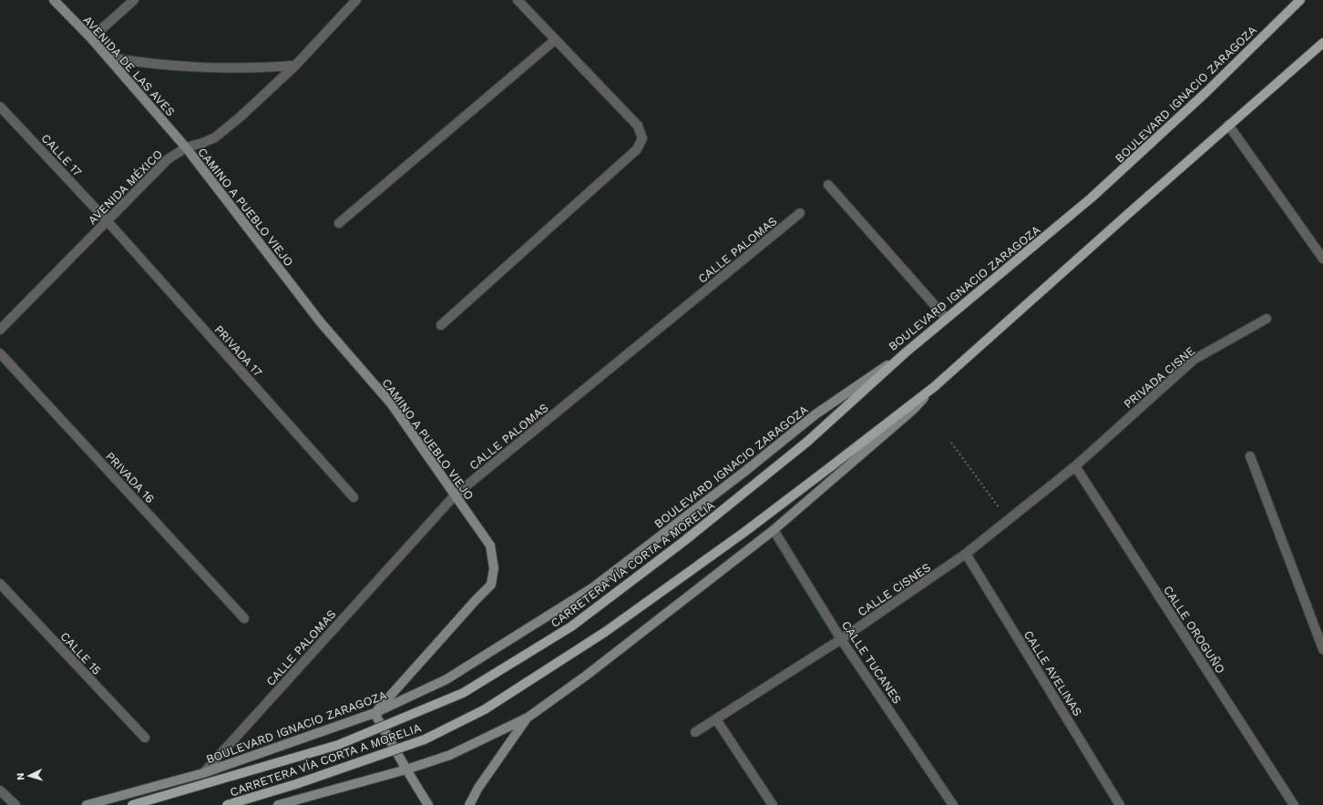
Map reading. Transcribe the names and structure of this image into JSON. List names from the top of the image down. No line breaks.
{"streets":{"main road":["BOULEVARD IGNACIO ZARAGOZA","CARRETERA VÍA CORTA A MORELIA"],"street":["AVENIDA DE LAS AVES","CALLE 17","AVENIDA MÉXICO","CAMINO A PUEBLO VIEJO","CALLE PALOMAS","PRIVADA 17","PRIVADA CISNE","PRIVADA 16","CALLE CISNES","CALLE OROGUÑO","CALLE 15","CALLE TUCANES","CALLE AVELINAS"]},"crossings":[["AVENIDA DE LAS AVES","AVENIDA MÉXICO"],["AVENIDA DE LAS AVES","CAMINO A PUEBLO VIEJO"],["BOULEVARD IGNACIO ZARAGOZA","CAMINO A PUEBLO VIEJO"],["BOULEVARD IGNACIO ZARAGOZA","CALLE PALOMAS"],["BOULEVARD IGNACIO ZARAGOZA","CARRETERA VÍA CORTA A MORELIA"],["CALLE 17","AVENIDA MÉXICO"],["CALLE 17","PRIVADA 17"],["AVENIDA MÉXICO","CAMINO A PUEBLO VIEJO"],["AVENIDA MÉXICO","PRIVADA 17"],["CAMINO A PUEBLO VIEJO","CALLE PALOMAS"],["PRIVADA CISNE","CALLE CISNES"],["PRIVADA CISNE","CALLE OROGUÑO"],["CALLE CISNES","CALLE OROGUÑO"],["CALLE CISNES","CALLE TUCANES"],["CALLE CISNES","CALLE AVELINAS"]],"north":"left"}
